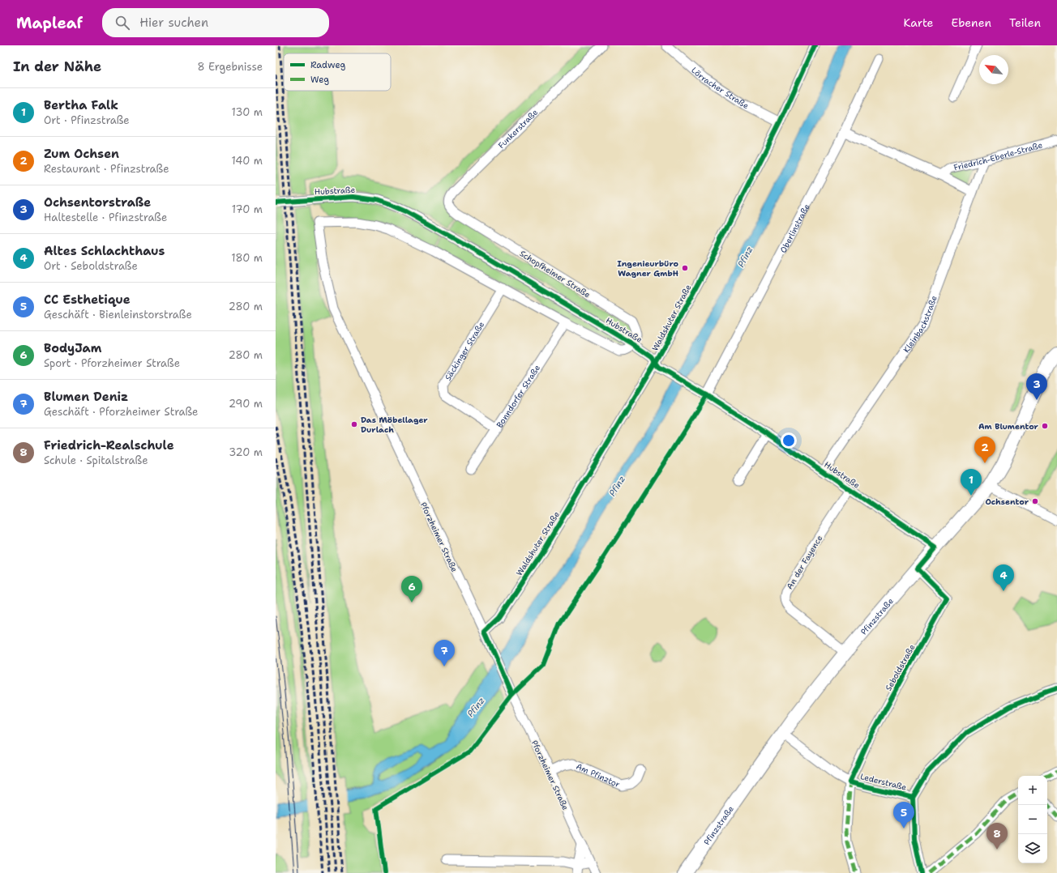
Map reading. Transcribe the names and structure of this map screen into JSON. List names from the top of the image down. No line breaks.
{"streets":{"main road":["Pfinzstraße"],"street":["Lörracher Straße","Funkerstraße","Friedrich-Eberle-Straße","Hubstraße","Oberlinstraße","Schopfheimer Straße","Waldshuter Straße","Kleinbachstraße","Säckinger Straße","Bonndorfer Straße","Pforzheimer Straße","An der Fayence","Seboldstraße","Am Pfinztor","Lederstraße"]},"crossings":[["Lörracher Straße","Waldshuter Straße"],["Funkerstraße","Schopfheimer Straße"],["Friedrich-Eberle-Straße","Oberlinstraße"],["Friedrich-Eberle-Straße","Kleinbachstraße"],["Hubstraße","Oberlinstraße"],["Hubstraße","Schopfheimer Straße"],["Hubstraße","Waldshuter Straße"],["Hubstraße","Kleinbachstraße"],["Hubstraße","Säckinger Straße"],["Hubstraße","Bonndorfer Straße"],["Hubstraße","Pforzheimer Straße"],["Hubstraße","An der Fayence"],["Hubstraße","Pfinzstraße"],["Waldshuter Straße","Pforzheimer Straße"],["Säckinger Straße","Bonndorfer Straße"],["Pforzheimer Straße","Am Pfinztor"],["An der Fayence","Pfinzstraße"],["Pfinzstraße","Seboldstraße"],["Pfinzstraße","Lederstraße"],["Seboldstraße","Lederstraße"]],"water":["Pfinz"],"places":["Ingenieurbüro Wagner GmbH","Das Möbellager Durlach","Am Blumentor","Ochsentor"],"legend":["Radweg","Weg"],"north":"top left","page":{"header":"Mapleaf","search":"Hier suchen","nav":["Karte","Ebenen","Teilen"],"heading":["In der Nähe","8 Ergebnisse"],"list":[{"mark":"1","name":"Bertha Falk","note":"Ort · Pfinzstraße","value":"130 m"},{"mark":"2","name":"Zum Ochsen","note":"Restaurant · Pfinzstraße","value":"140 m"},{"mark":"3","name":"Ochsentorstraße","note":"Haltestelle · Pfinzstraße","value":"170 m"},{"mark":"4","name":"Altes Schlachthaus","note":"Ort · Seboldstraße","value":"180 m"},{"mark":"5","name":"CC Esthetique","note":"Geschäft · Bienleinstorstraße","value":"280 m"},{"mark":"6","name":"BodyJam","note":"Sport · Pforzheimer Straße","value":"280 m"},{"mark":"7","name":"Blumen Deniz","note":"Geschäft · Pforzheimer Straße","value":"290 m"},{"mark":"8","name":"Friedrich-Realschule","note":"Schule · Spitalstraße","value":"320 m"}],"pins":["3","2","1","4","6","7","5","8"],"map_buttons":["+","−"]}}
